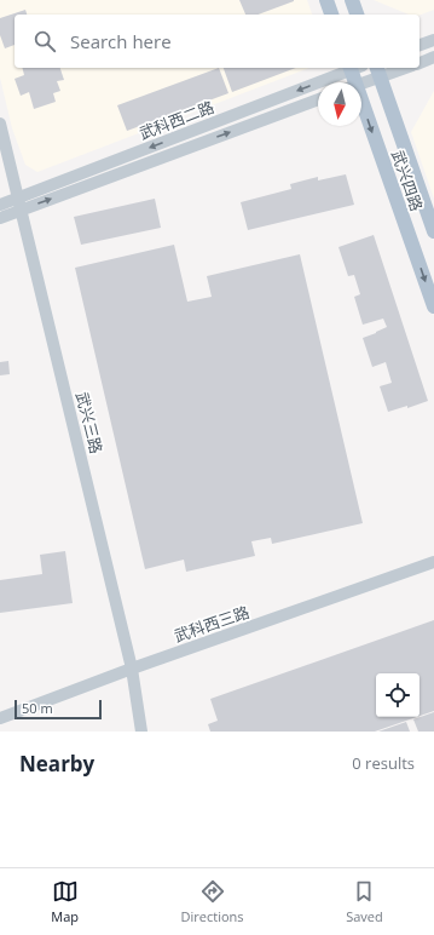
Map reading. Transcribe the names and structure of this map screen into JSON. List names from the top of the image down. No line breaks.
{"streets":{"main road":["武兴四路"],"street":["武科西二路","武兴三路","武科西三路"]},"crossings":[["武科西二路","武兴三路"],["武兴三路","武科西三路"]],"scale_bar":"50 m","north":"bottom","page":{"search":"Search here","scale":"50 m","heading":["Nearby","0 results"],"nav":["Map","Directions","Saved"]}}
